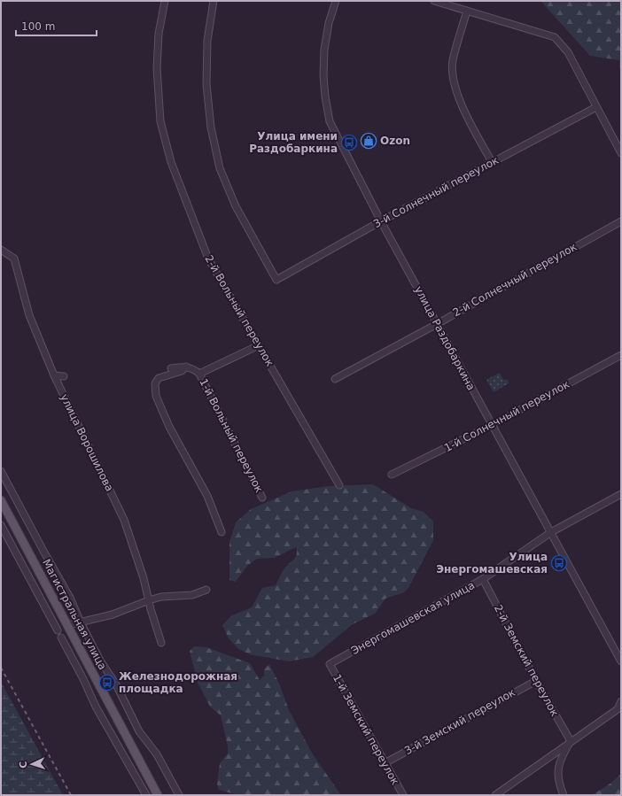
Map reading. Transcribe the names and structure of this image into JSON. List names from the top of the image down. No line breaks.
{"streets":{"main road":["Магистральная улица"],"street":["3-й Солнечный переулок","2-й Солнечный переулок","2-й Вольный переулок","улица Раздобаркина","1-й Солнечный переулок","1-й Вольный переулок","улица Ворошилова","Энергомашевская улица","2-й Земский переулок","3-й Земский переулок","1-й Земский переулок"]},"crossings":[["3-й Солнечный переулок","улица Раздобаркина"],["2-й Солнечный переулок","улица Раздобаркина"],["улица Раздобаркина","1-й Солнечный переулок"],["улица Раздобаркина","Энергомашевская улица"],["Энергомашевская улица","2-й Земский переулок"],["Энергомашевская улица","1-й Земский переулок"],["2-й Земский переулок","3-й Земский переулок"],["3-й Земский переулок","1-й Земский переулок"]],"places":{"shop":["Ozon"],"bus stop":["Улица имени Раздобаркина","Улица Энергомашевская","Железнодорожная площадка"]},"scale_bar":"100 m","north":"left"}
